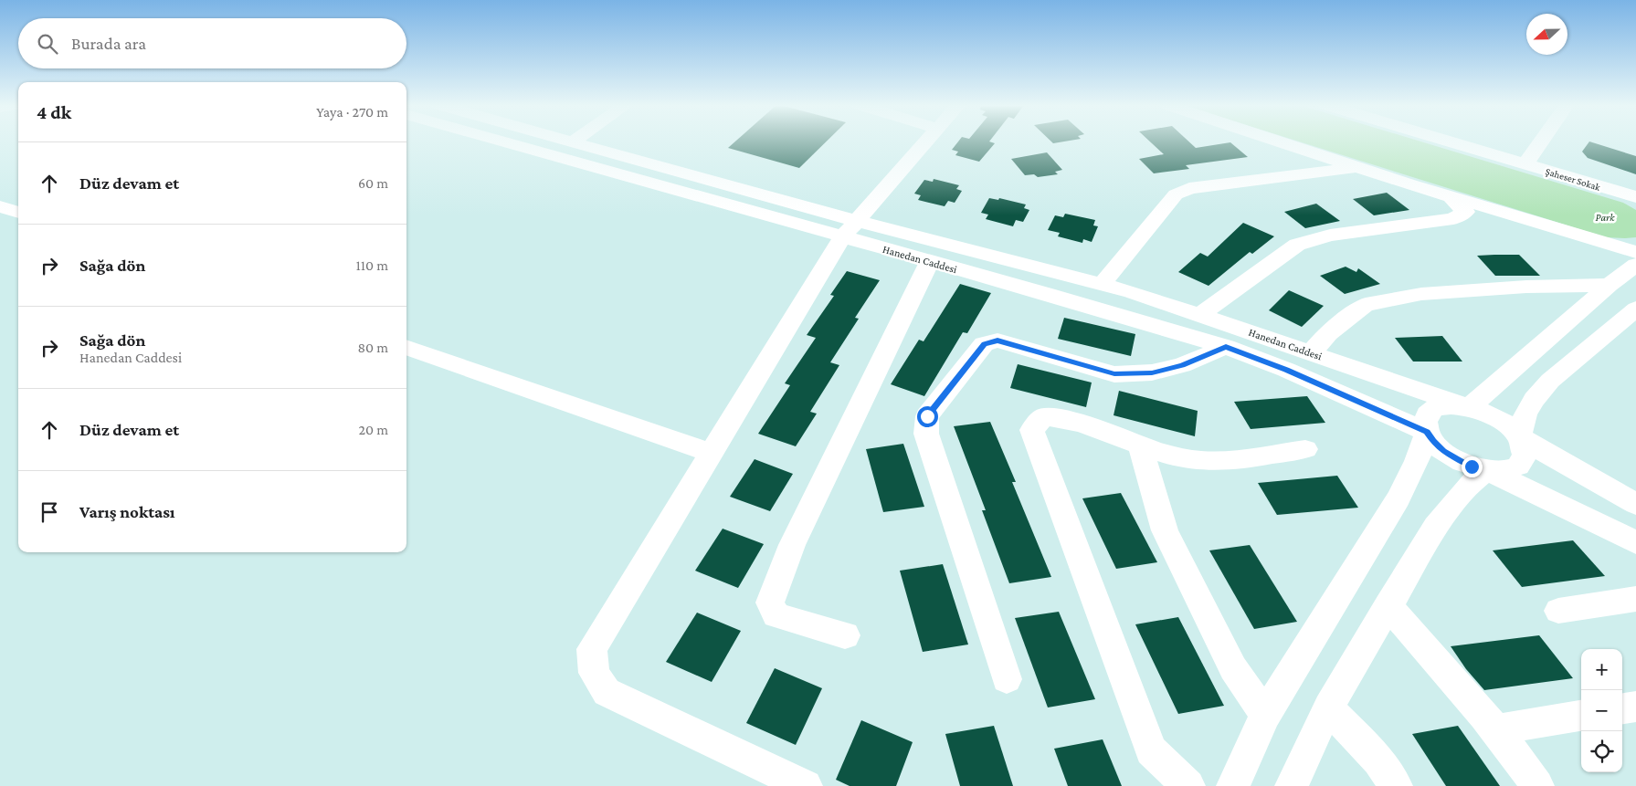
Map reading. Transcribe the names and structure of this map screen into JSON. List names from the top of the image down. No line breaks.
{"streets":{"street":["Şaheser Sokak","Hanedan Caddesi"]},"parks":["Park"],"north":"left","page":{"search":"Burada ara","heading":["4 dk","Yaya · 270 m"],"list":[["Düz devam et","60 m"],["Sağa dön","110 m"],["Sağa dön","Hanedan Caddesi","80 m"],["Düz devam et","20 m"],"Varış noktası"],"map_buttons":["+","−"]}}
